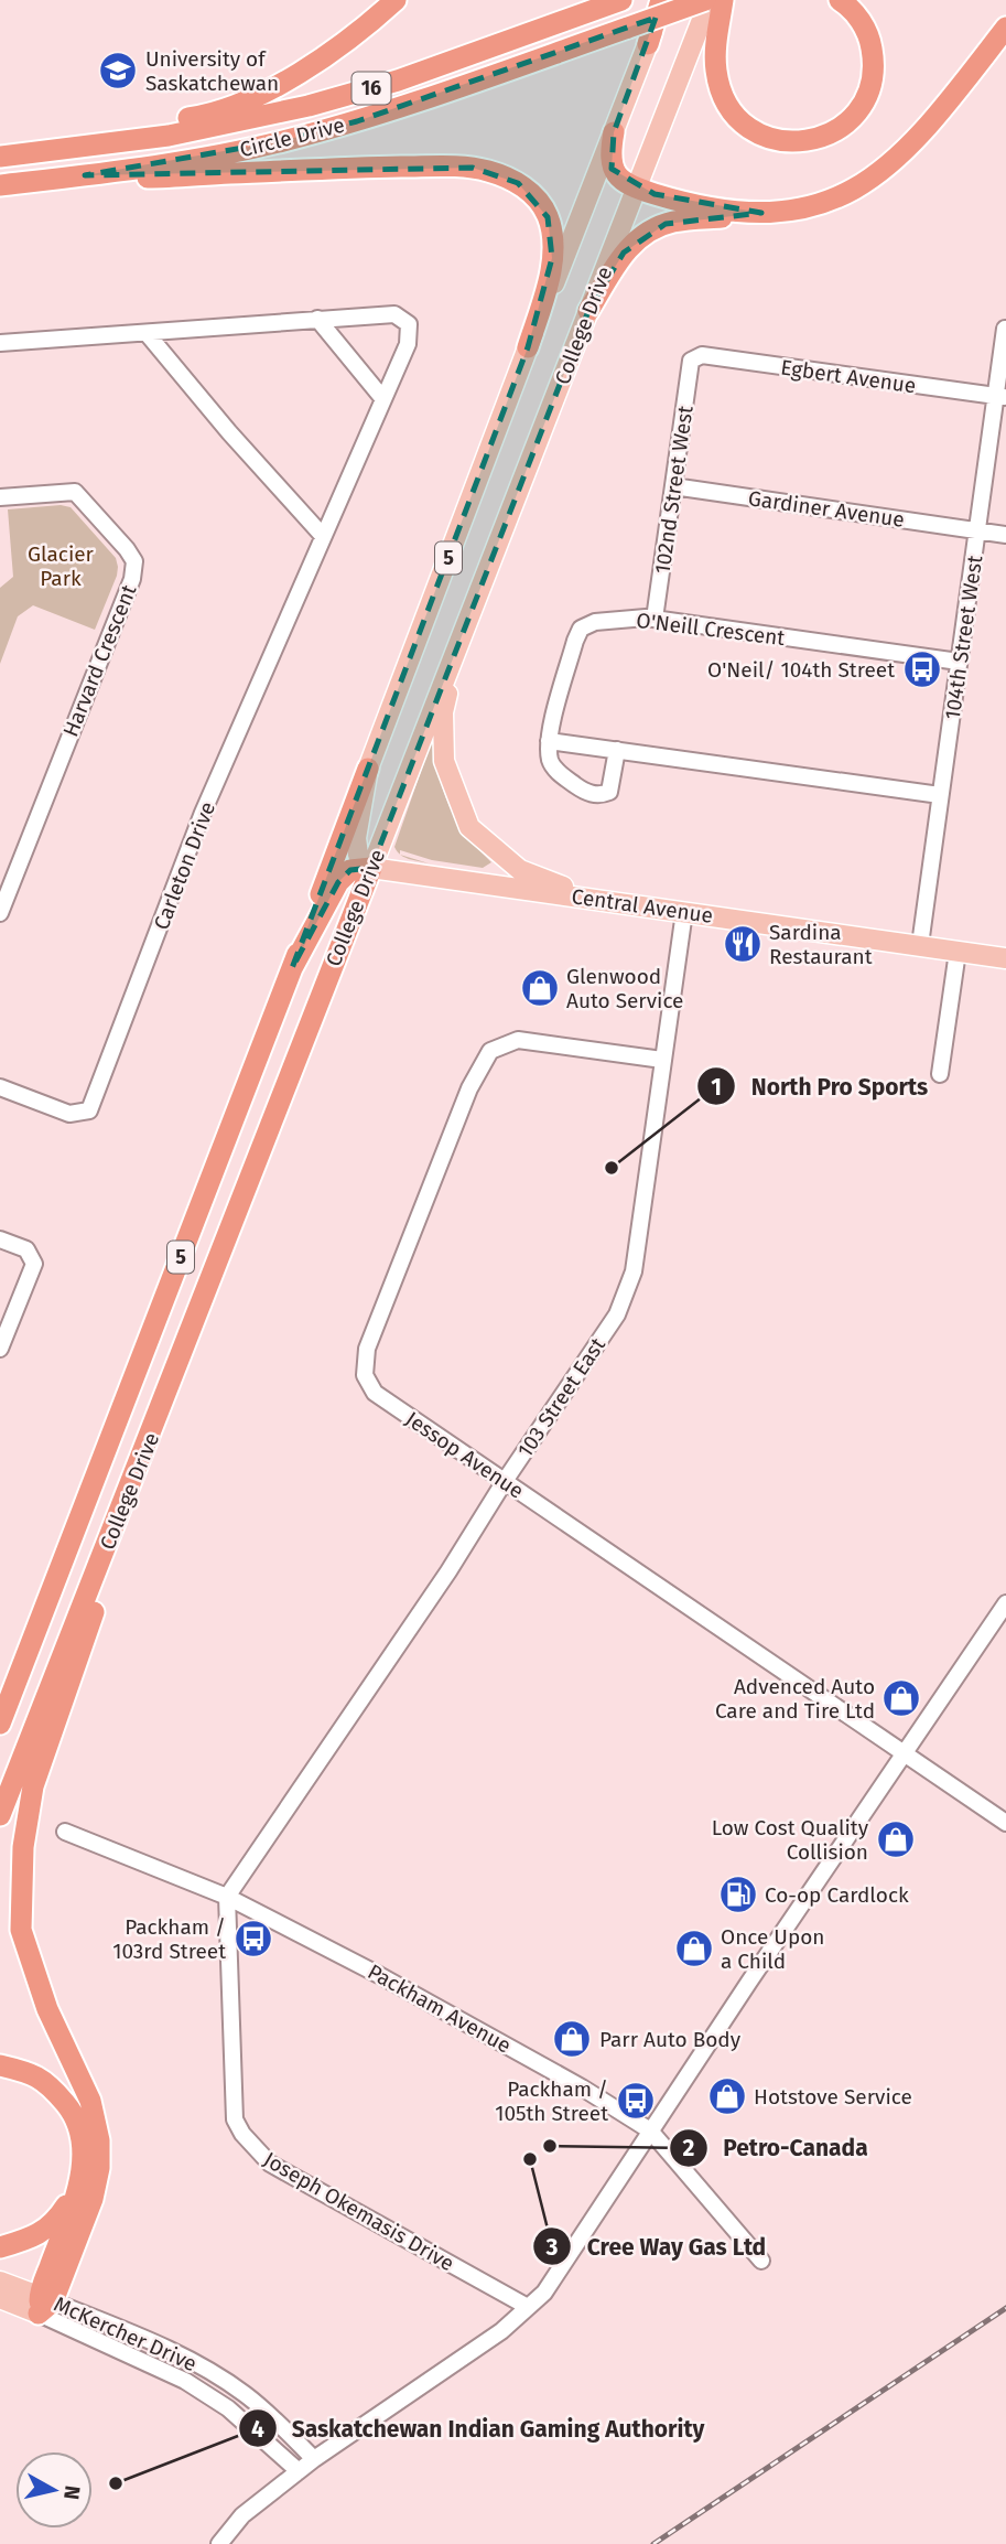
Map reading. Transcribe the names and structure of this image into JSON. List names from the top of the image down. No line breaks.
{"streets":{"highway":["16","Circle Drive","College Drive","5"],"main road":["Central Avenue","McKercher Drive"],"street":["Egbert Avenue","102nd Street West","Gardiner Avenue","O'Neill Crescent","104th Street West","Harvard Crescent","Carleton Drive","103 Street East","Jessop Avenue","Packham Avenue","Joseph Okemasis Drive"]},"crossings":[["Circle Drive","College Drive"],["College Drive","Central Avenue"],["Egbert Avenue","102nd Street West"],["Egbert Avenue","104th Street West"],["102nd Street West","Gardiner Avenue"],["102nd Street West","O'Neill Crescent"],["Gardiner Avenue","104th Street West"],["O'Neill Crescent","104th Street West"],["104th Street West","Central Avenue"],["Central Avenue","103 Street East"],["103 Street East","Jessop Avenue"],["103 Street East","Packham Avenue"],["103 Street East","Joseph Okemasis Drive"],["Packham Avenue","Joseph Okemasis Drive"]],"parks":["Glacier Park"],"places":{"school or university":["University of Saskatchewan"],"bus stop":["O'Neil/ 104th Street","Packham / 103rd Street","Packham / 105th Street"],"restaurant":["Sardina Restaurant"],"shop":["Glenwood Auto Service","Advenced Auto Care and Tire Ltd","Low Cost Quality Collision","Once Upon a Child","Parr Auto Body","Hotstove Service"],"other":["North Pro Sports","Petro-Canada","Cree Way Gas Ltd","Saskatchewan Indian Gaming Authority"],"fuel station":["Co-op Cardlock"]},"north":"right"}
